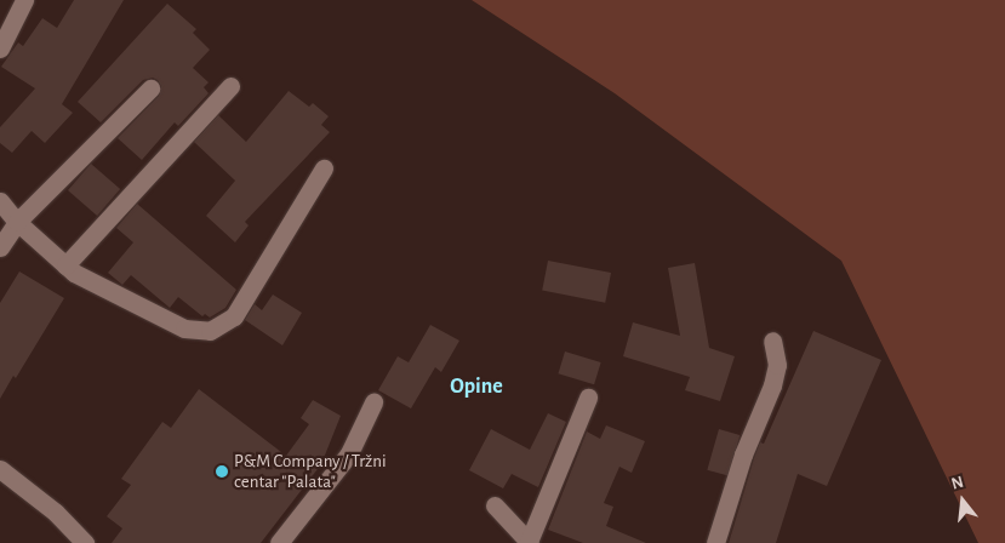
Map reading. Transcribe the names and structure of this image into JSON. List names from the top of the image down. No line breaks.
{"districts":["Opine"],"places":["P&M Company / Tržni centar \"Palata\""],"north":"top"}
